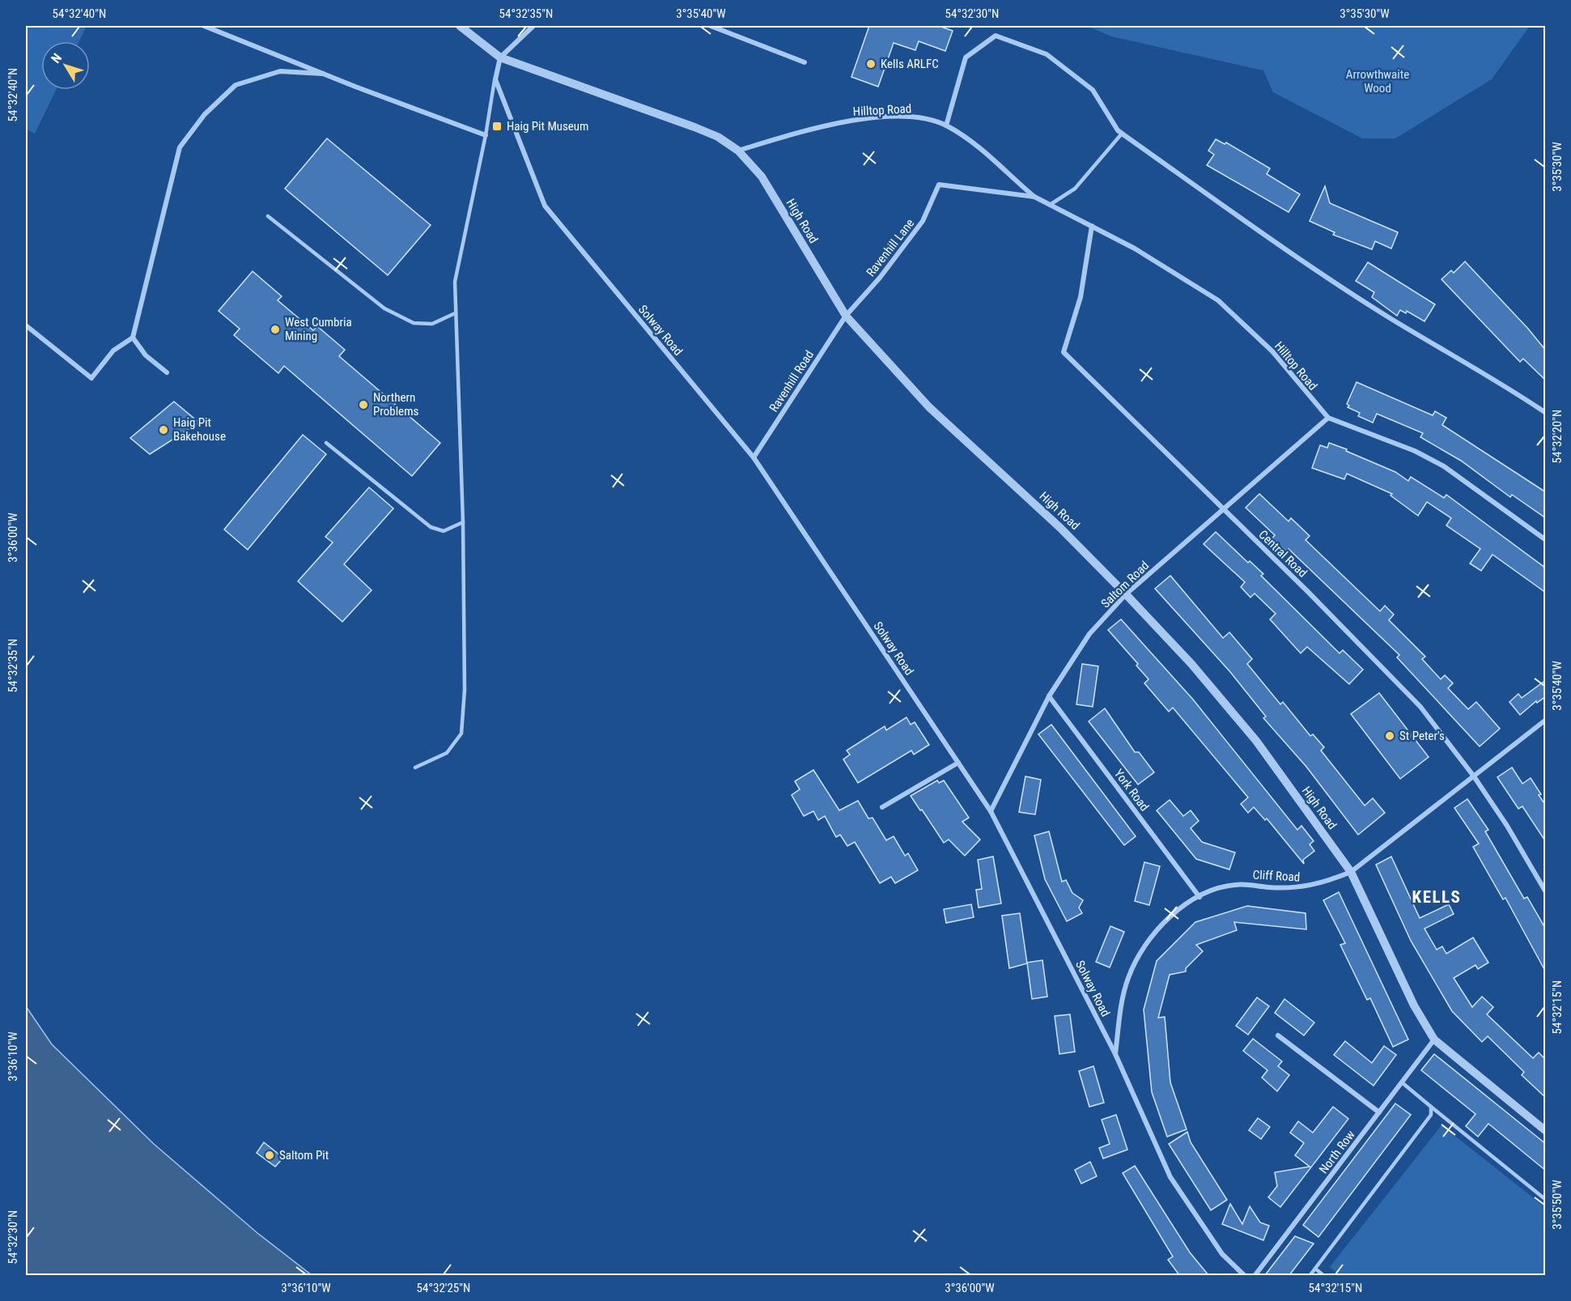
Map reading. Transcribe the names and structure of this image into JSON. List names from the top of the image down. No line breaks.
{"streets":{"street":["Hilltop Road","High Road","Ravenhill Lane","Solway Road","Ravenhill Road","Central Road","Saltom Road","York Road","Cliff Road","North Row"]},"crossings":[["Hilltop Road","High Road"],["Hilltop Road","Ravenhill Lane"],["Hilltop Road","Central Road"],["Hilltop Road","Saltom Road"],["High Road","Ravenhill Lane"],["High Road","Ravenhill Road"],["High Road","Saltom Road"],["High Road","Cliff Road"],["High Road","North Row"],["Ravenhill Lane","Ravenhill Road"],["Solway Road","Ravenhill Road"],["Solway Road","Saltom Road"],["Solway Road","Cliff Road"],["Central Road","Saltom Road"],["Central Road","Cliff Road"],["Saltom Road","York Road"],["York Road","Cliff Road"]],"districts":["KELLS"],"parks":["Arrowthwaite Wood"],"places":{"other":["Kells ARLFC","West Cumbria Mining","Northern Problems","Haig Pit Bakehouse","St Peter's","Saltom Pit"],"transit":["Haig Pit Museum"]},"north":"top left","coordinates":["54°32'40\"N","54°32'35\"N","3°35'40\"W","54°32'30\"N","3°35'30\"W","54°32'20\"N","3°36'00\"W","54°32'15\"N","3°36'10\"W","3°35'50\"W","54°32'25\"N"]}
